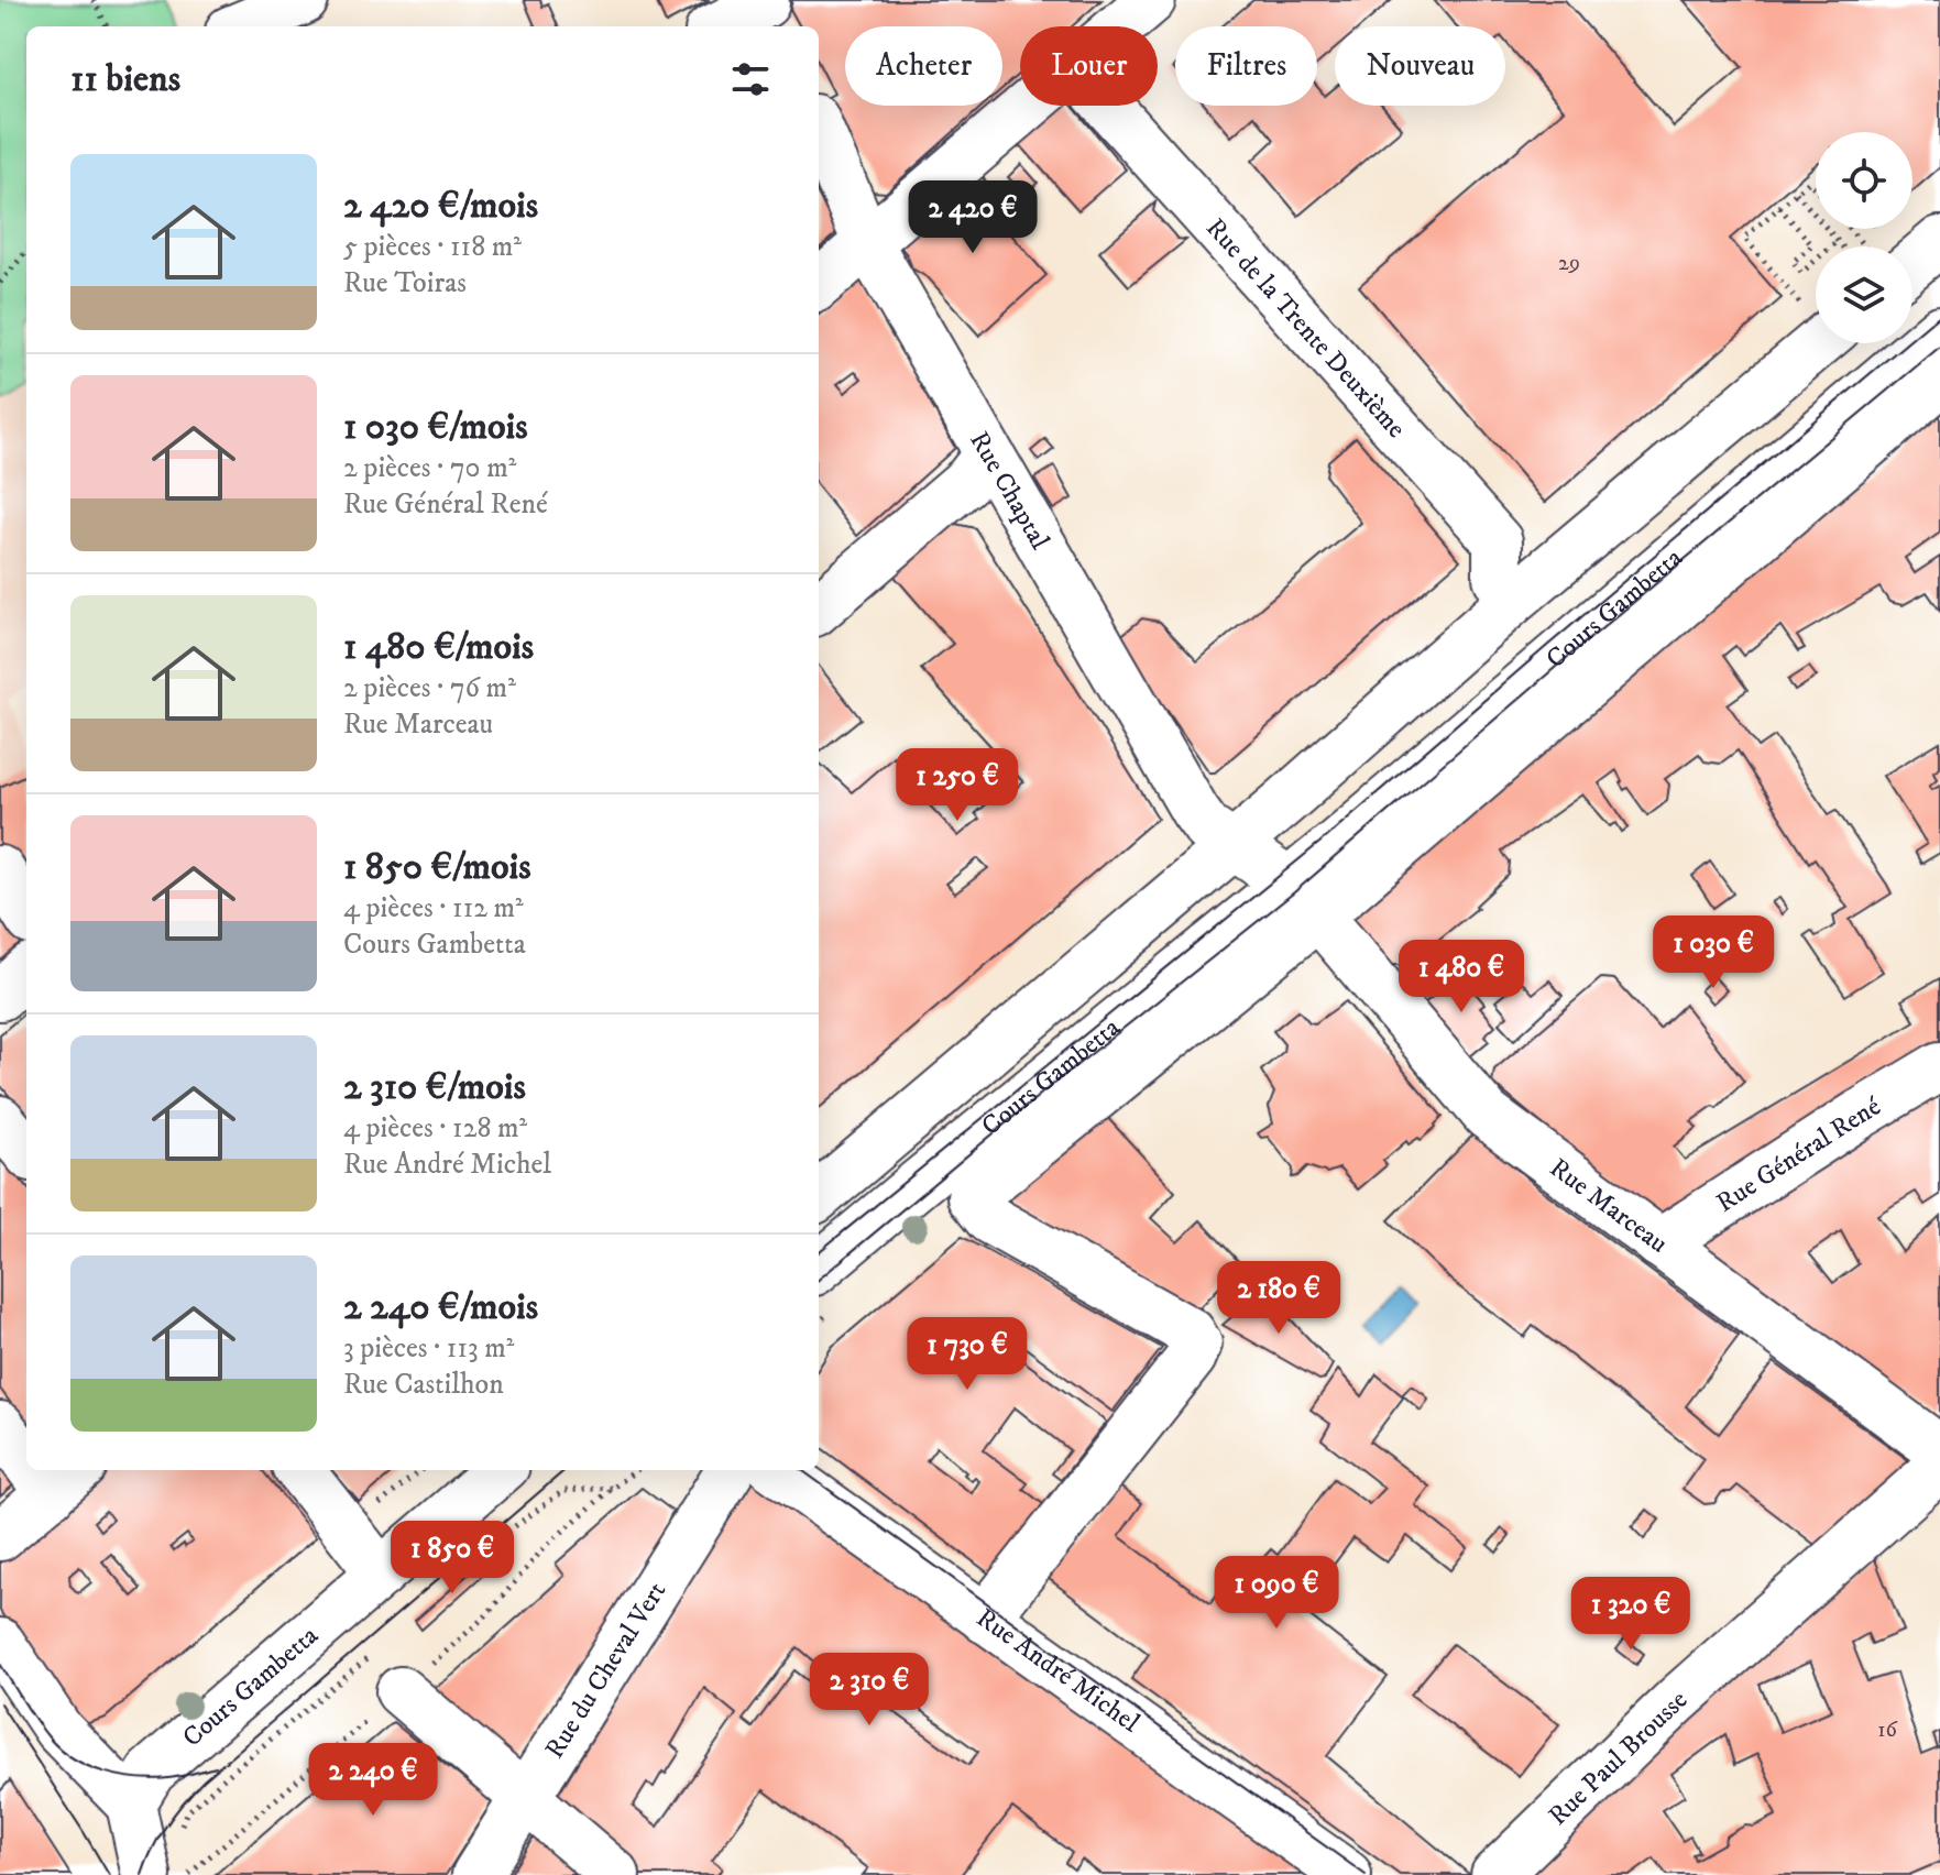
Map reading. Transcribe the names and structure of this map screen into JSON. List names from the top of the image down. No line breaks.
{"streets":{"street":["Rue de la Trente Deuxième","Rue Chaptal","Cours Gambetta","Rue Général René","Rue Marceau","Rue du Cheval Vert","Rue André Michel","Rue Paul Brousse"]},"crossings":[["Cours Gambetta","Rue Marceau"],["Cours Gambetta","Rue André Michel"],["Rue Général René","Rue Marceau"]],"house_numbers":["29","16"],"page":{"chip":["Acheter","Louer","Filtres","Nouveau"],"heading":"11 biens","list":[{"name":"2 420 €/mois","note":"5 pièces · 118 m² · Rue Toiras"},{"name":"1 030 €/mois","note":"2 pièces · 70 m² · Rue Général René"},{"name":"1 480 €/mois","note":"2 pièces · 76 m² · Rue Marceau"},{"name":"1 850 €/mois","note":"4 pièces · 112 m² · Cours Gambetta"},{"name":"2 310 €/mois","note":"4 pièces · 128 m² · Rue André Michel"},{"name":"2 240 €/mois","note":"3 pièces · 113 m² · Rue Castilhon"}],"price":["2 420 €","1 250 €","1 030 €","1 480 €","2 180 €","1 730 €","1 850 €","1 090 €","1 320 €","2 310 €","2 240 €"]}}
